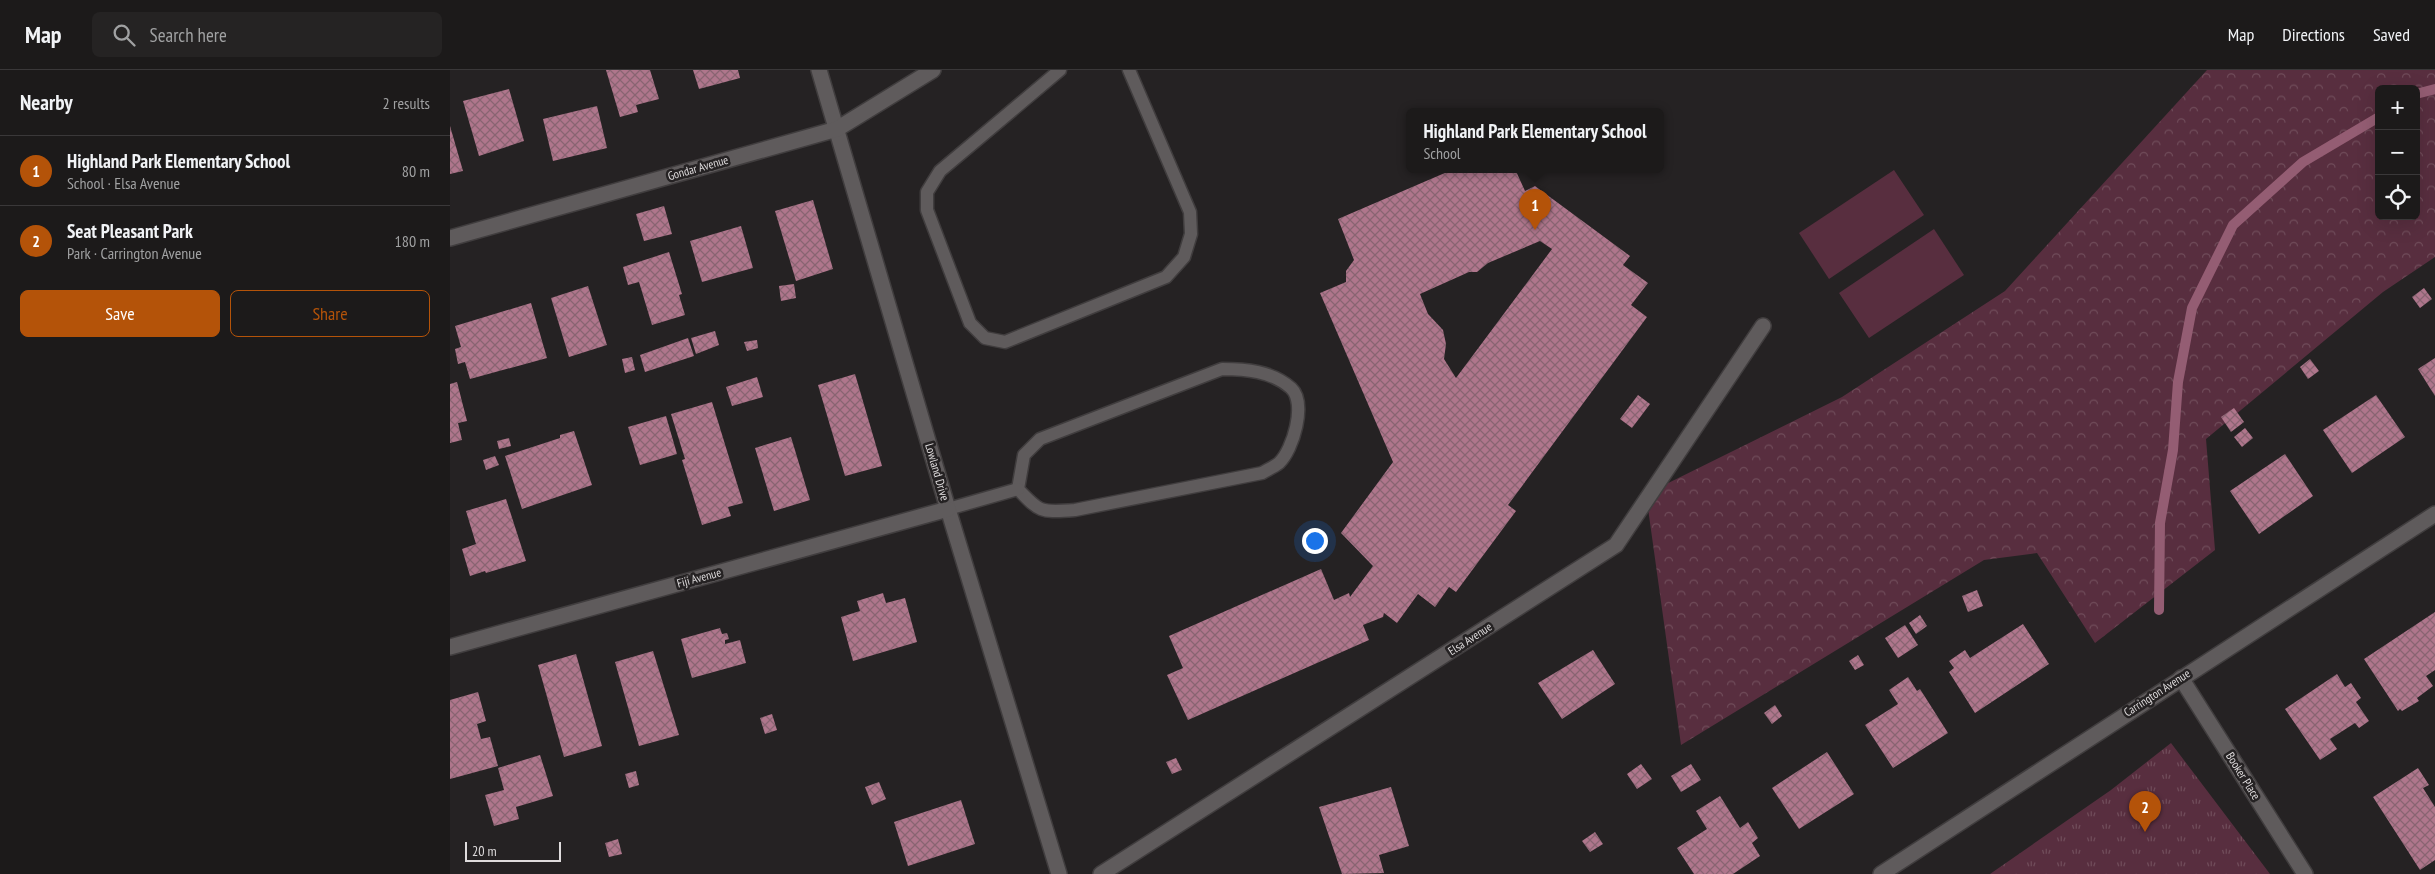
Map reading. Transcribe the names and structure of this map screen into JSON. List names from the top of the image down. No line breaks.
{"streets":{"street":["Gondar Avenue","Lowland Drive","Fiji Avenue","Elsa Avenue","Carrington Avenue","Booker Place"]},"crossings":[["Gondar Avenue","Lowland Drive"],["Lowland Drive","Fiji Avenue"],["Carrington Avenue","Booker Place"]],"scale_bar":"20 m","page":{"header":"Map","search":"Search here","nav":["Map","Directions","Saved"],"heading":["Nearby","2 results"],"map_buttons":["+","−"],"popup":["Highland Park Elementary School","School"],"list":[{"mark":"1","name":"Highland Park Elementary School","note":"School · Elsa Avenue","value":"80 m"},{"mark":"2","name":"Seat Pleasant Park","note":"Park · Carrington Avenue","value":"180 m"}],"pins":["1","2"],"buttons":["Save","Share"],"scale":"20 m"}}
